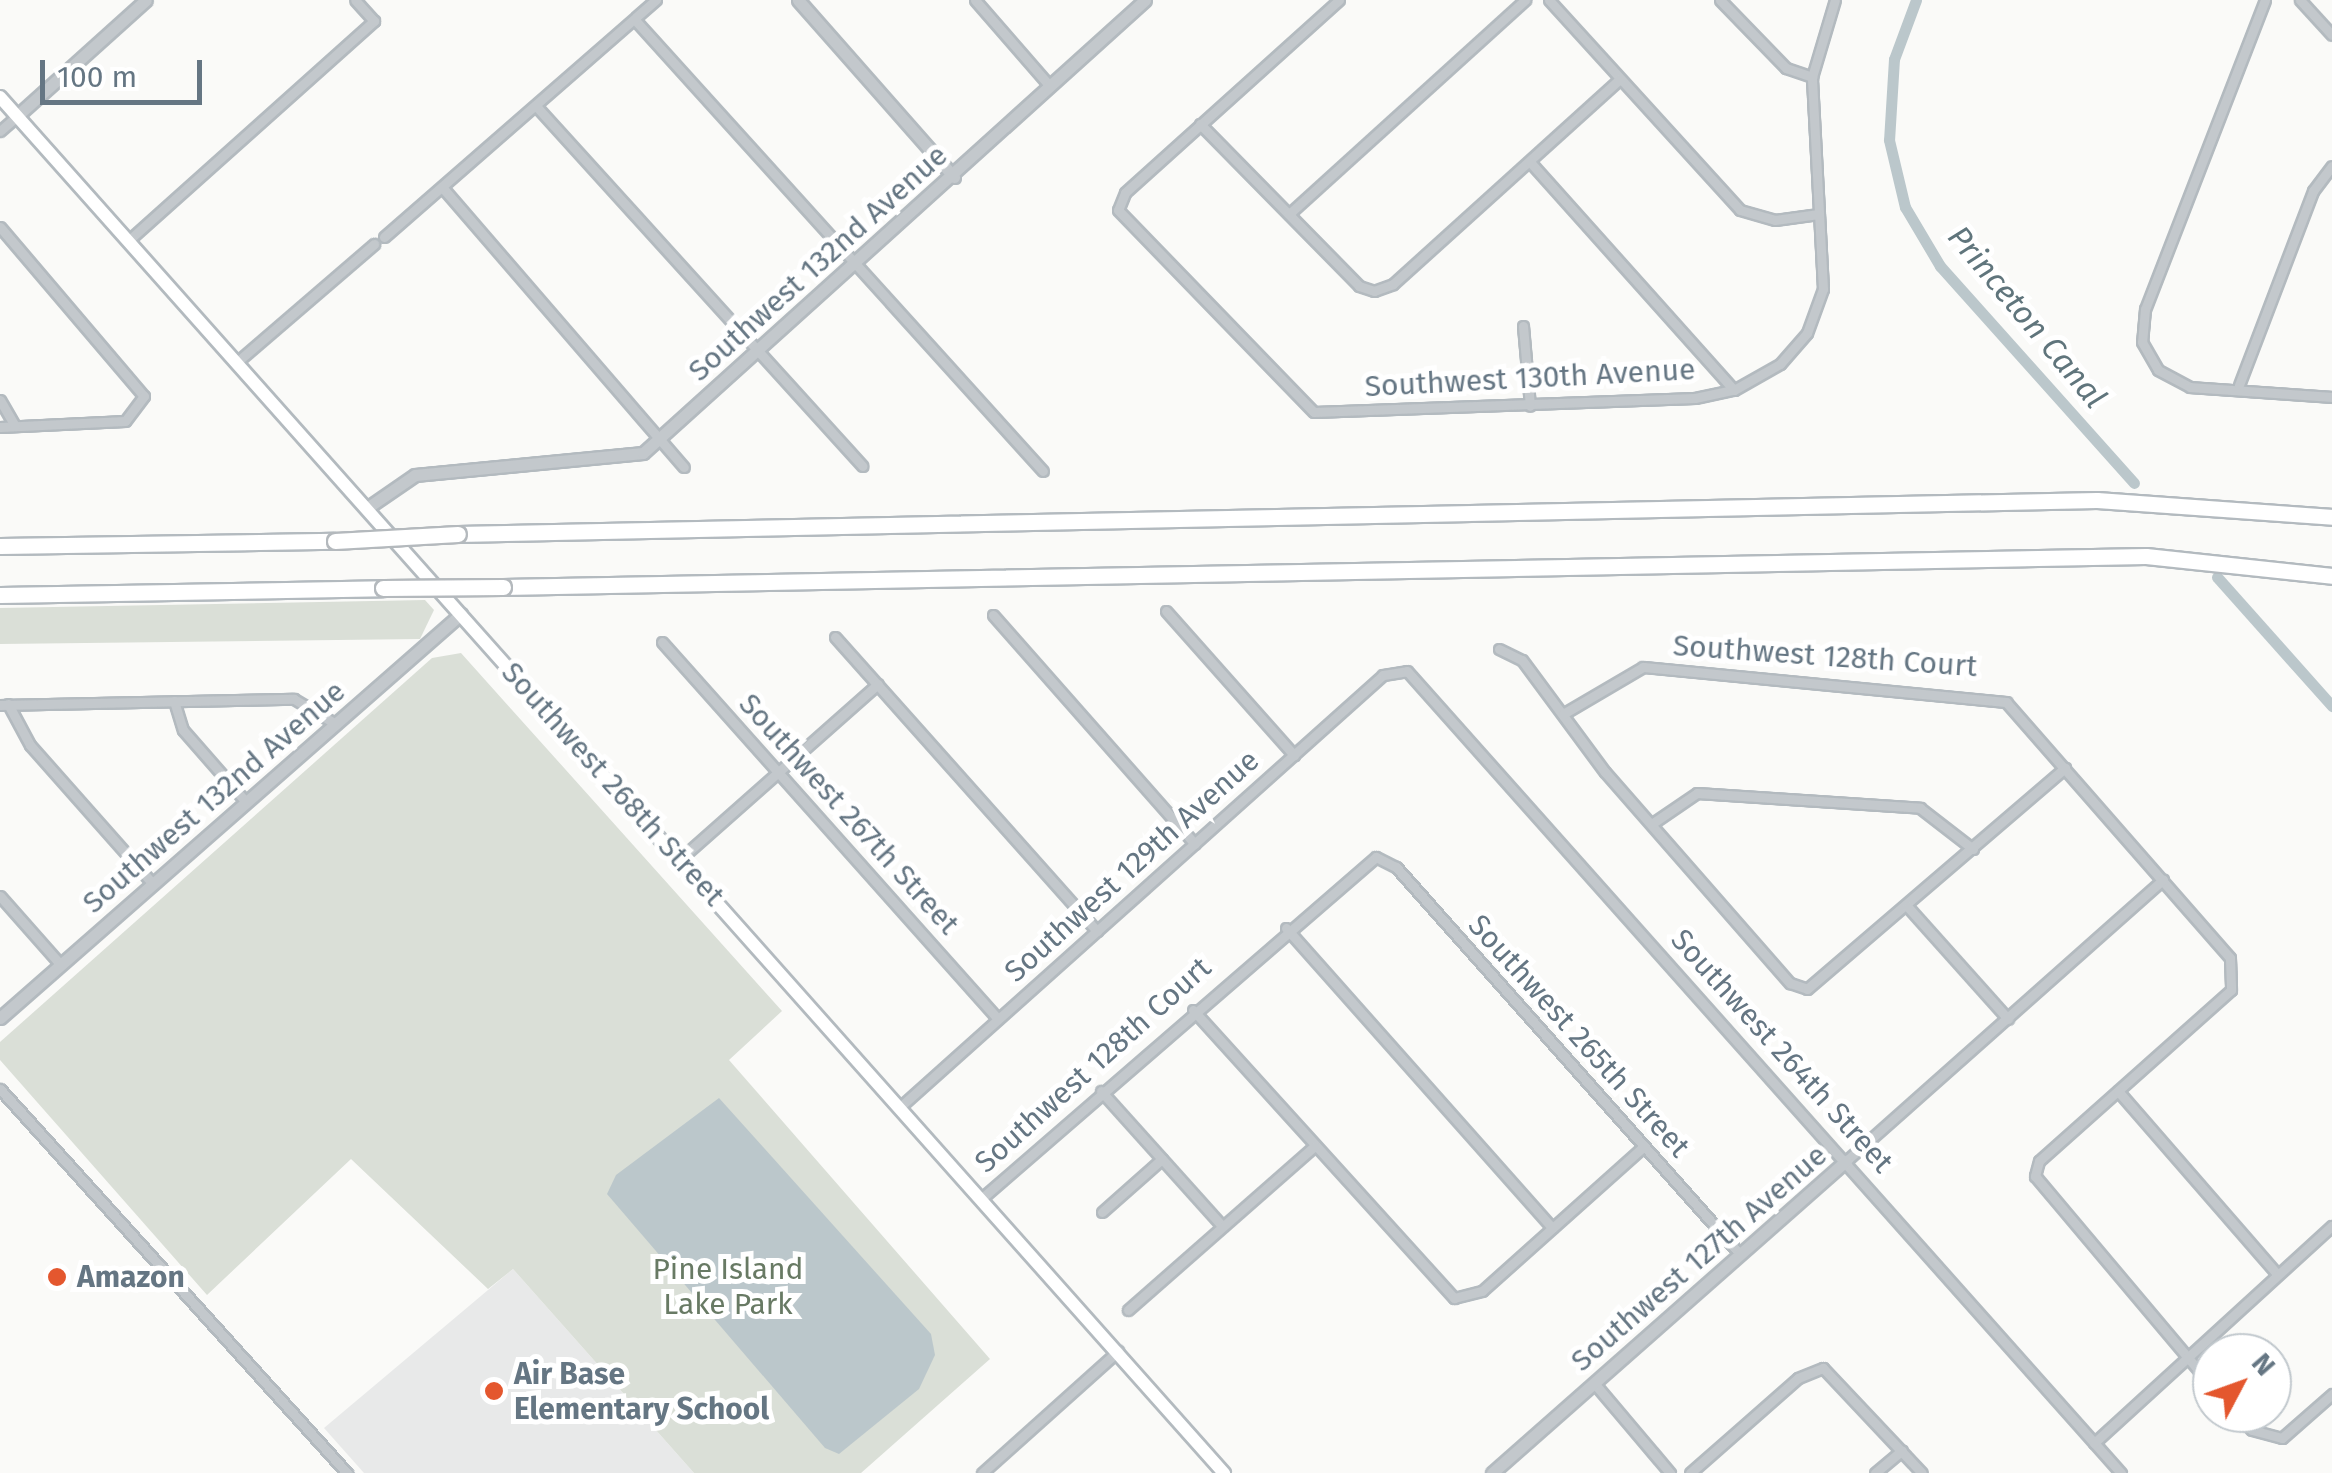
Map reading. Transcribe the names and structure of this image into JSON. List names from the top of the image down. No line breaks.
{"streets":{"main road":["Southwest 268th Street"],"street":["Southwest 132nd Avenue","Southwest 130th Avenue","Southwest 128th Court","Southwest 267th Street","Southwest 129th Avenue","Southwest 265th Street","Southwest 264th Street","Southwest 127th Avenue"]},"crossings":[["Southwest 132nd Avenue","Southwest 268th Street"],["Southwest 128th Court","Southwest 268th Street"],["Southwest 128th Court","Southwest 265th Street"],["Southwest 128th Court","Southwest 127th Avenue"],["Southwest 268th Street","Southwest 129th Avenue"],["Southwest 267th Street","Southwest 129th Avenue"],["Southwest 129th Avenue","Southwest 264th Street"],["Southwest 265th Street","Southwest 127th Avenue"],["Southwest 264th Street","Southwest 127th Avenue"]],"water":["Princeton Canal"],"parks":["Pine Island Lake Park"],"places":["Amazon","Air Base Elementary School"],"scale_bar":"100 m","north":"top right"}
